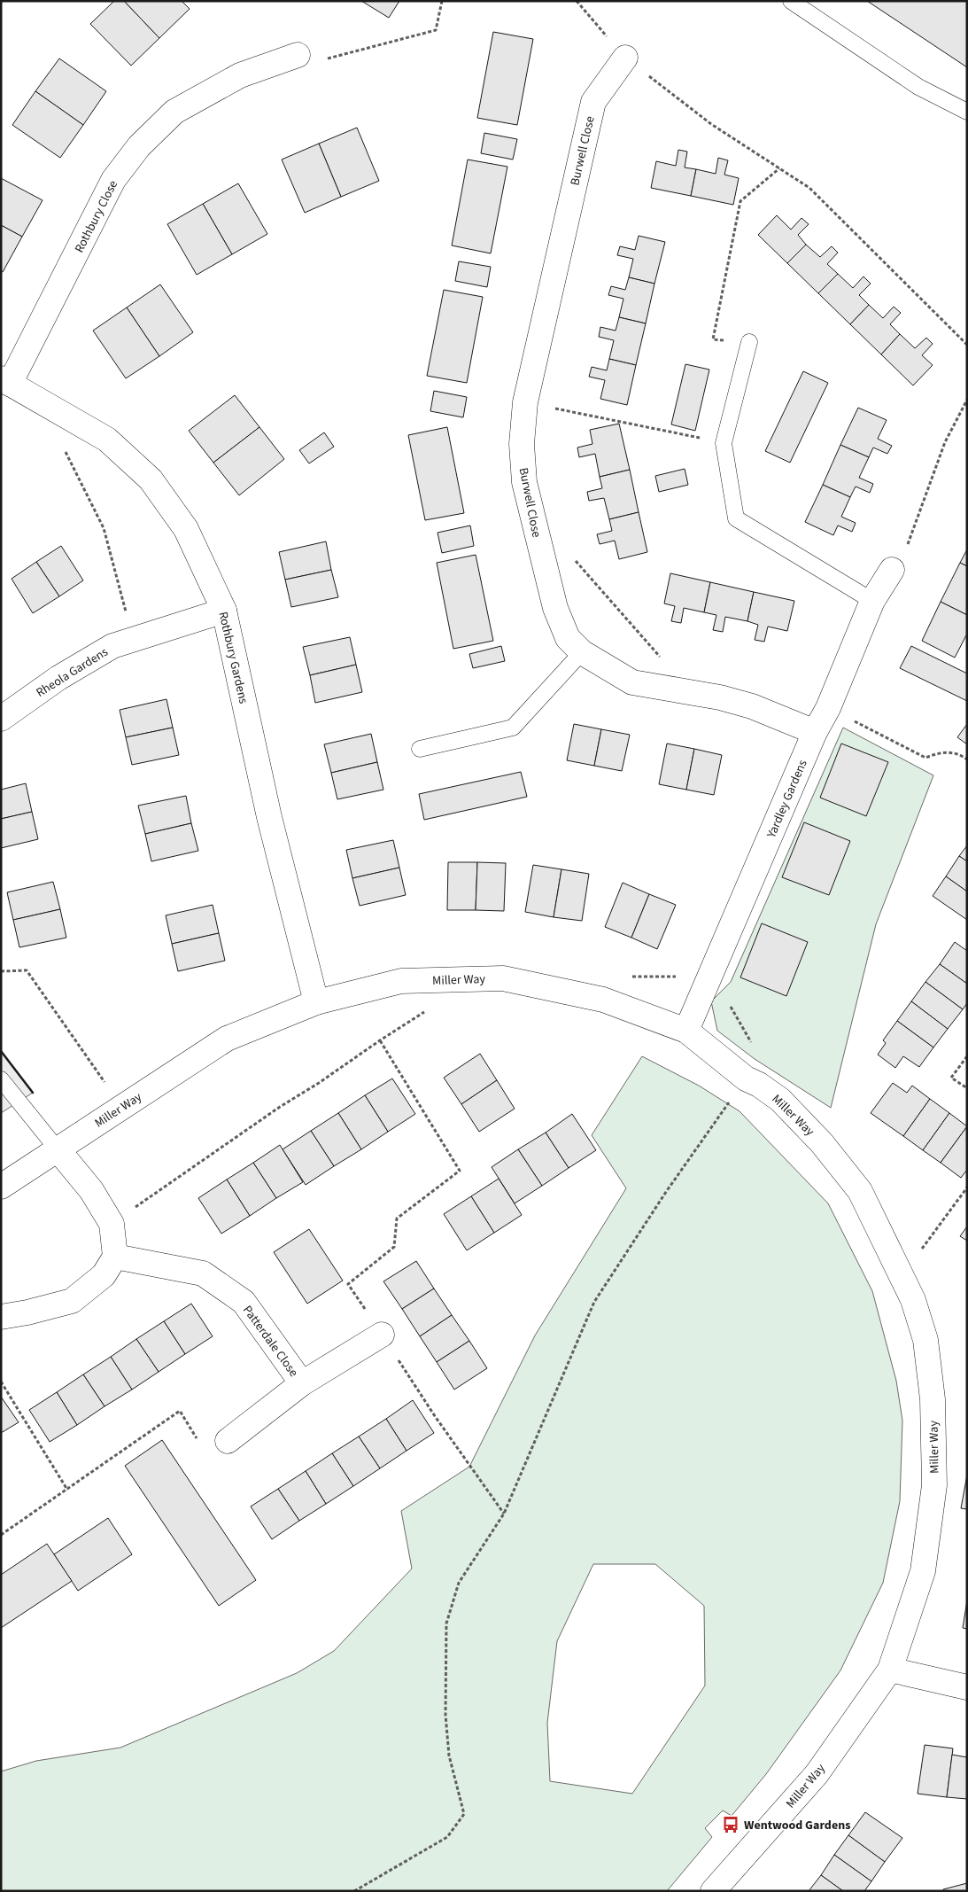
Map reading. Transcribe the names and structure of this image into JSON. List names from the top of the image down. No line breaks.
{"streets":{"street":["Burwell Close","Rothbury Close","Rothbury Gardens","Rheola Gardens","Yardley Gardens","Miller Way","Patterdale Close"]},"crossings":[["Burwell Close","Yardley Gardens"],["Rothbury Close","Rothbury Gardens"],["Rothbury Gardens","Rheola Gardens"],["Rothbury Gardens","Miller Way"],["Yardley Gardens","Miller Way"]],"places":{"bus stop":["Wentwood Gardens"]}}
